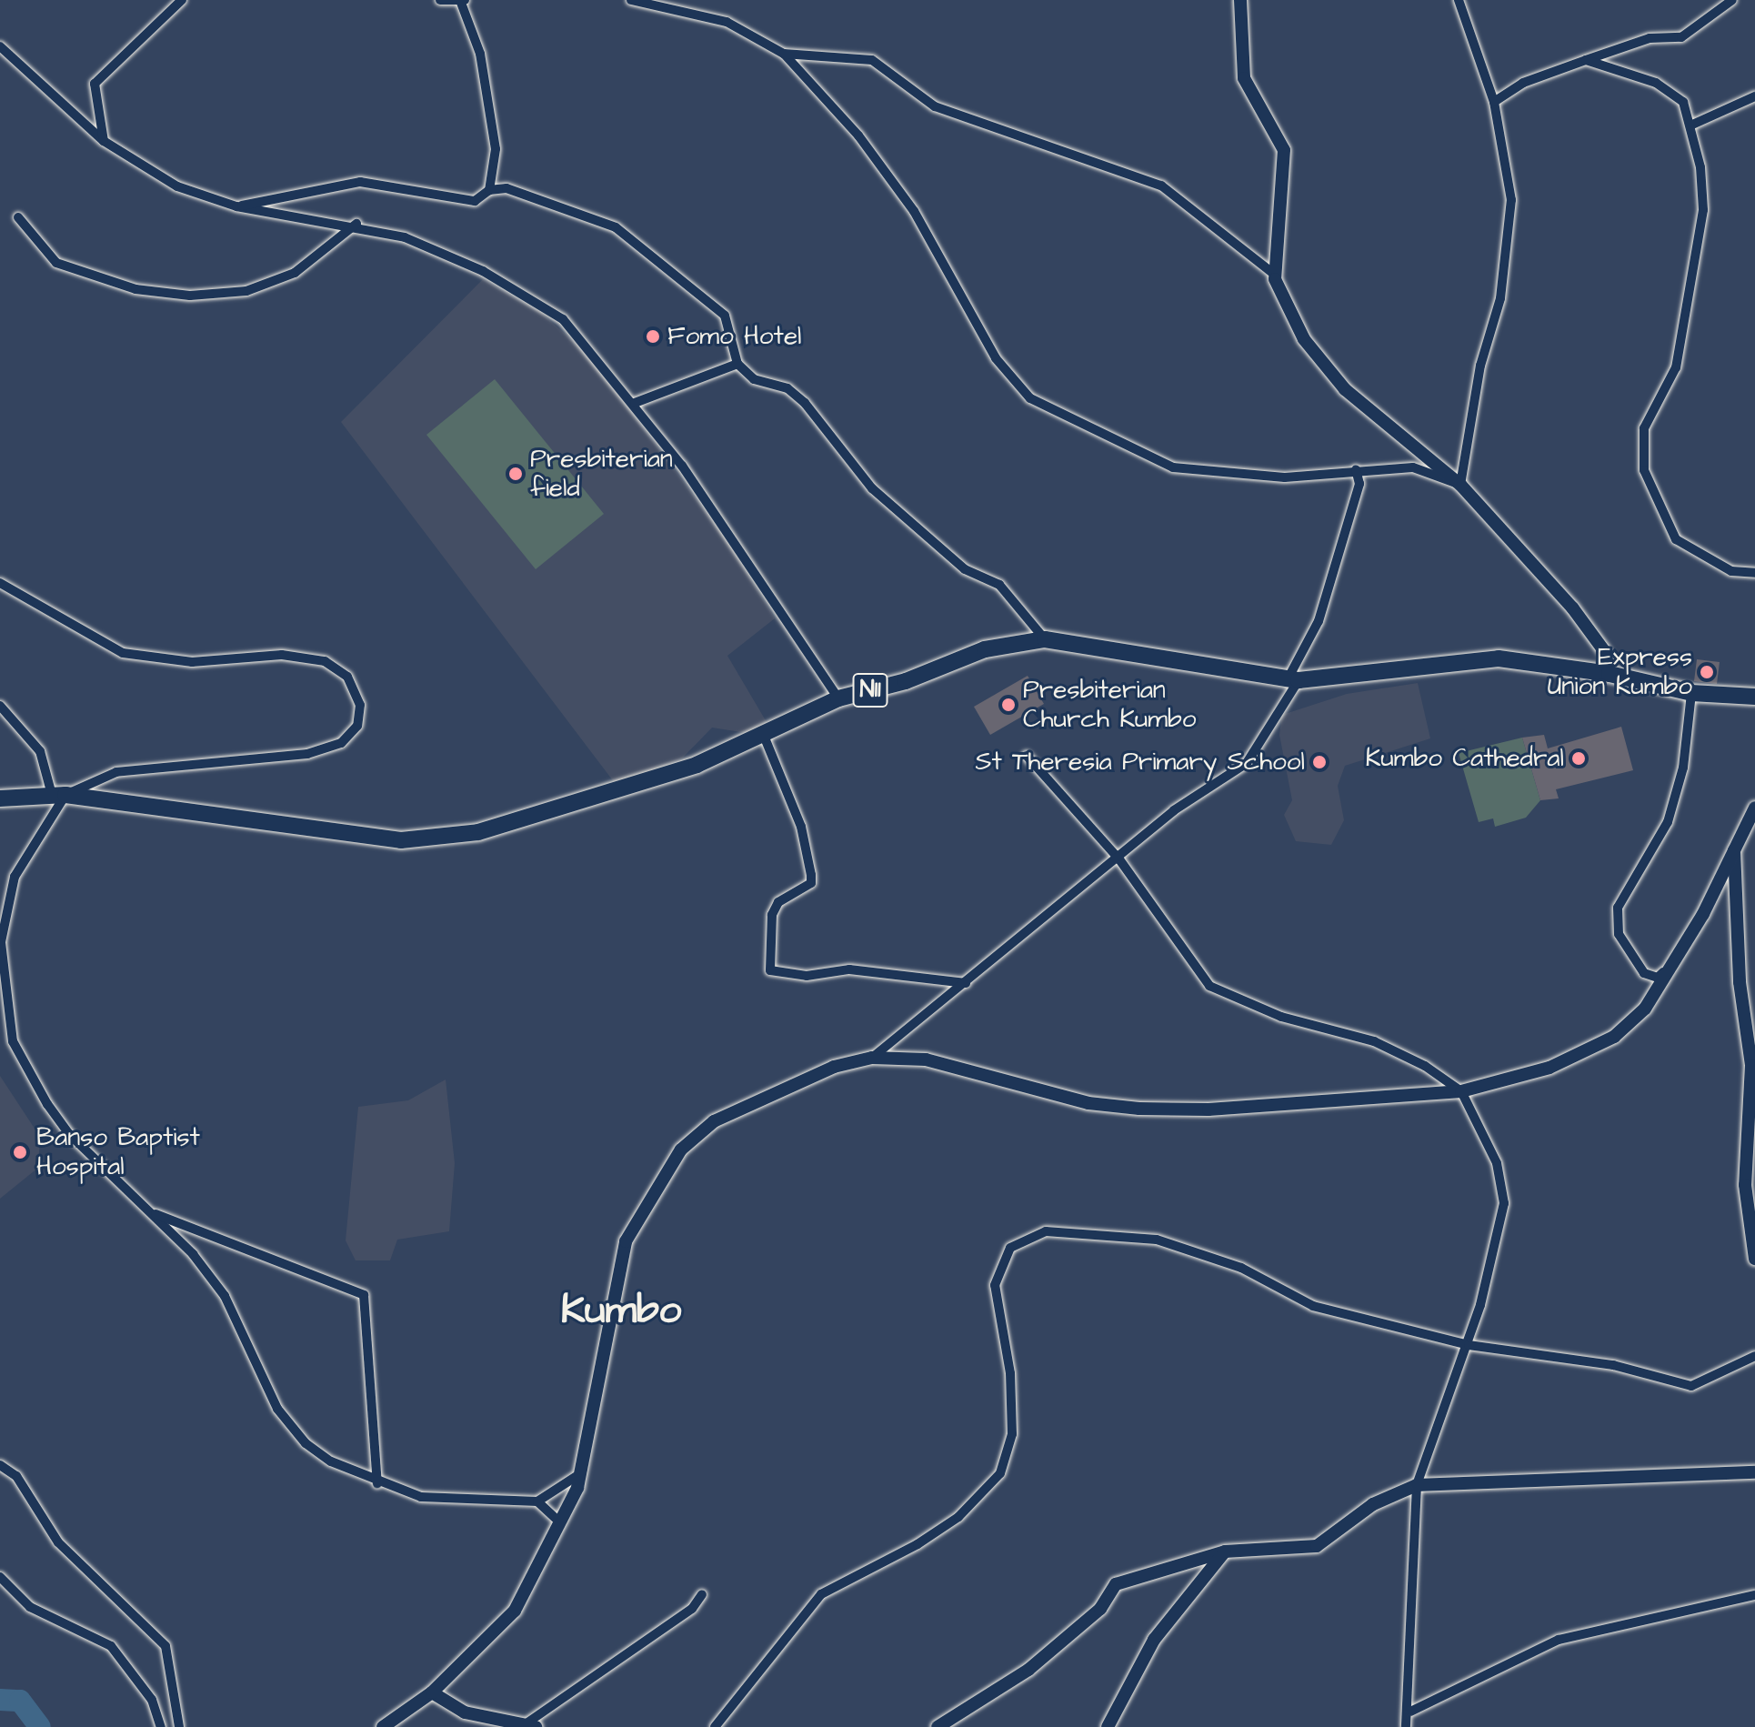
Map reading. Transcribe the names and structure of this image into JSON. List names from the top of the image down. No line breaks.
{"streets":{"highway":["N11"]},"districts":["Kumbo"],"places":["Fomo Hotel","Presbiterian field","Express Union Kumbo","Presbiterian Church Kumbo","Kumbo Cathedral","St Theresia Primary School","Banso Baptist Hospital"]}
